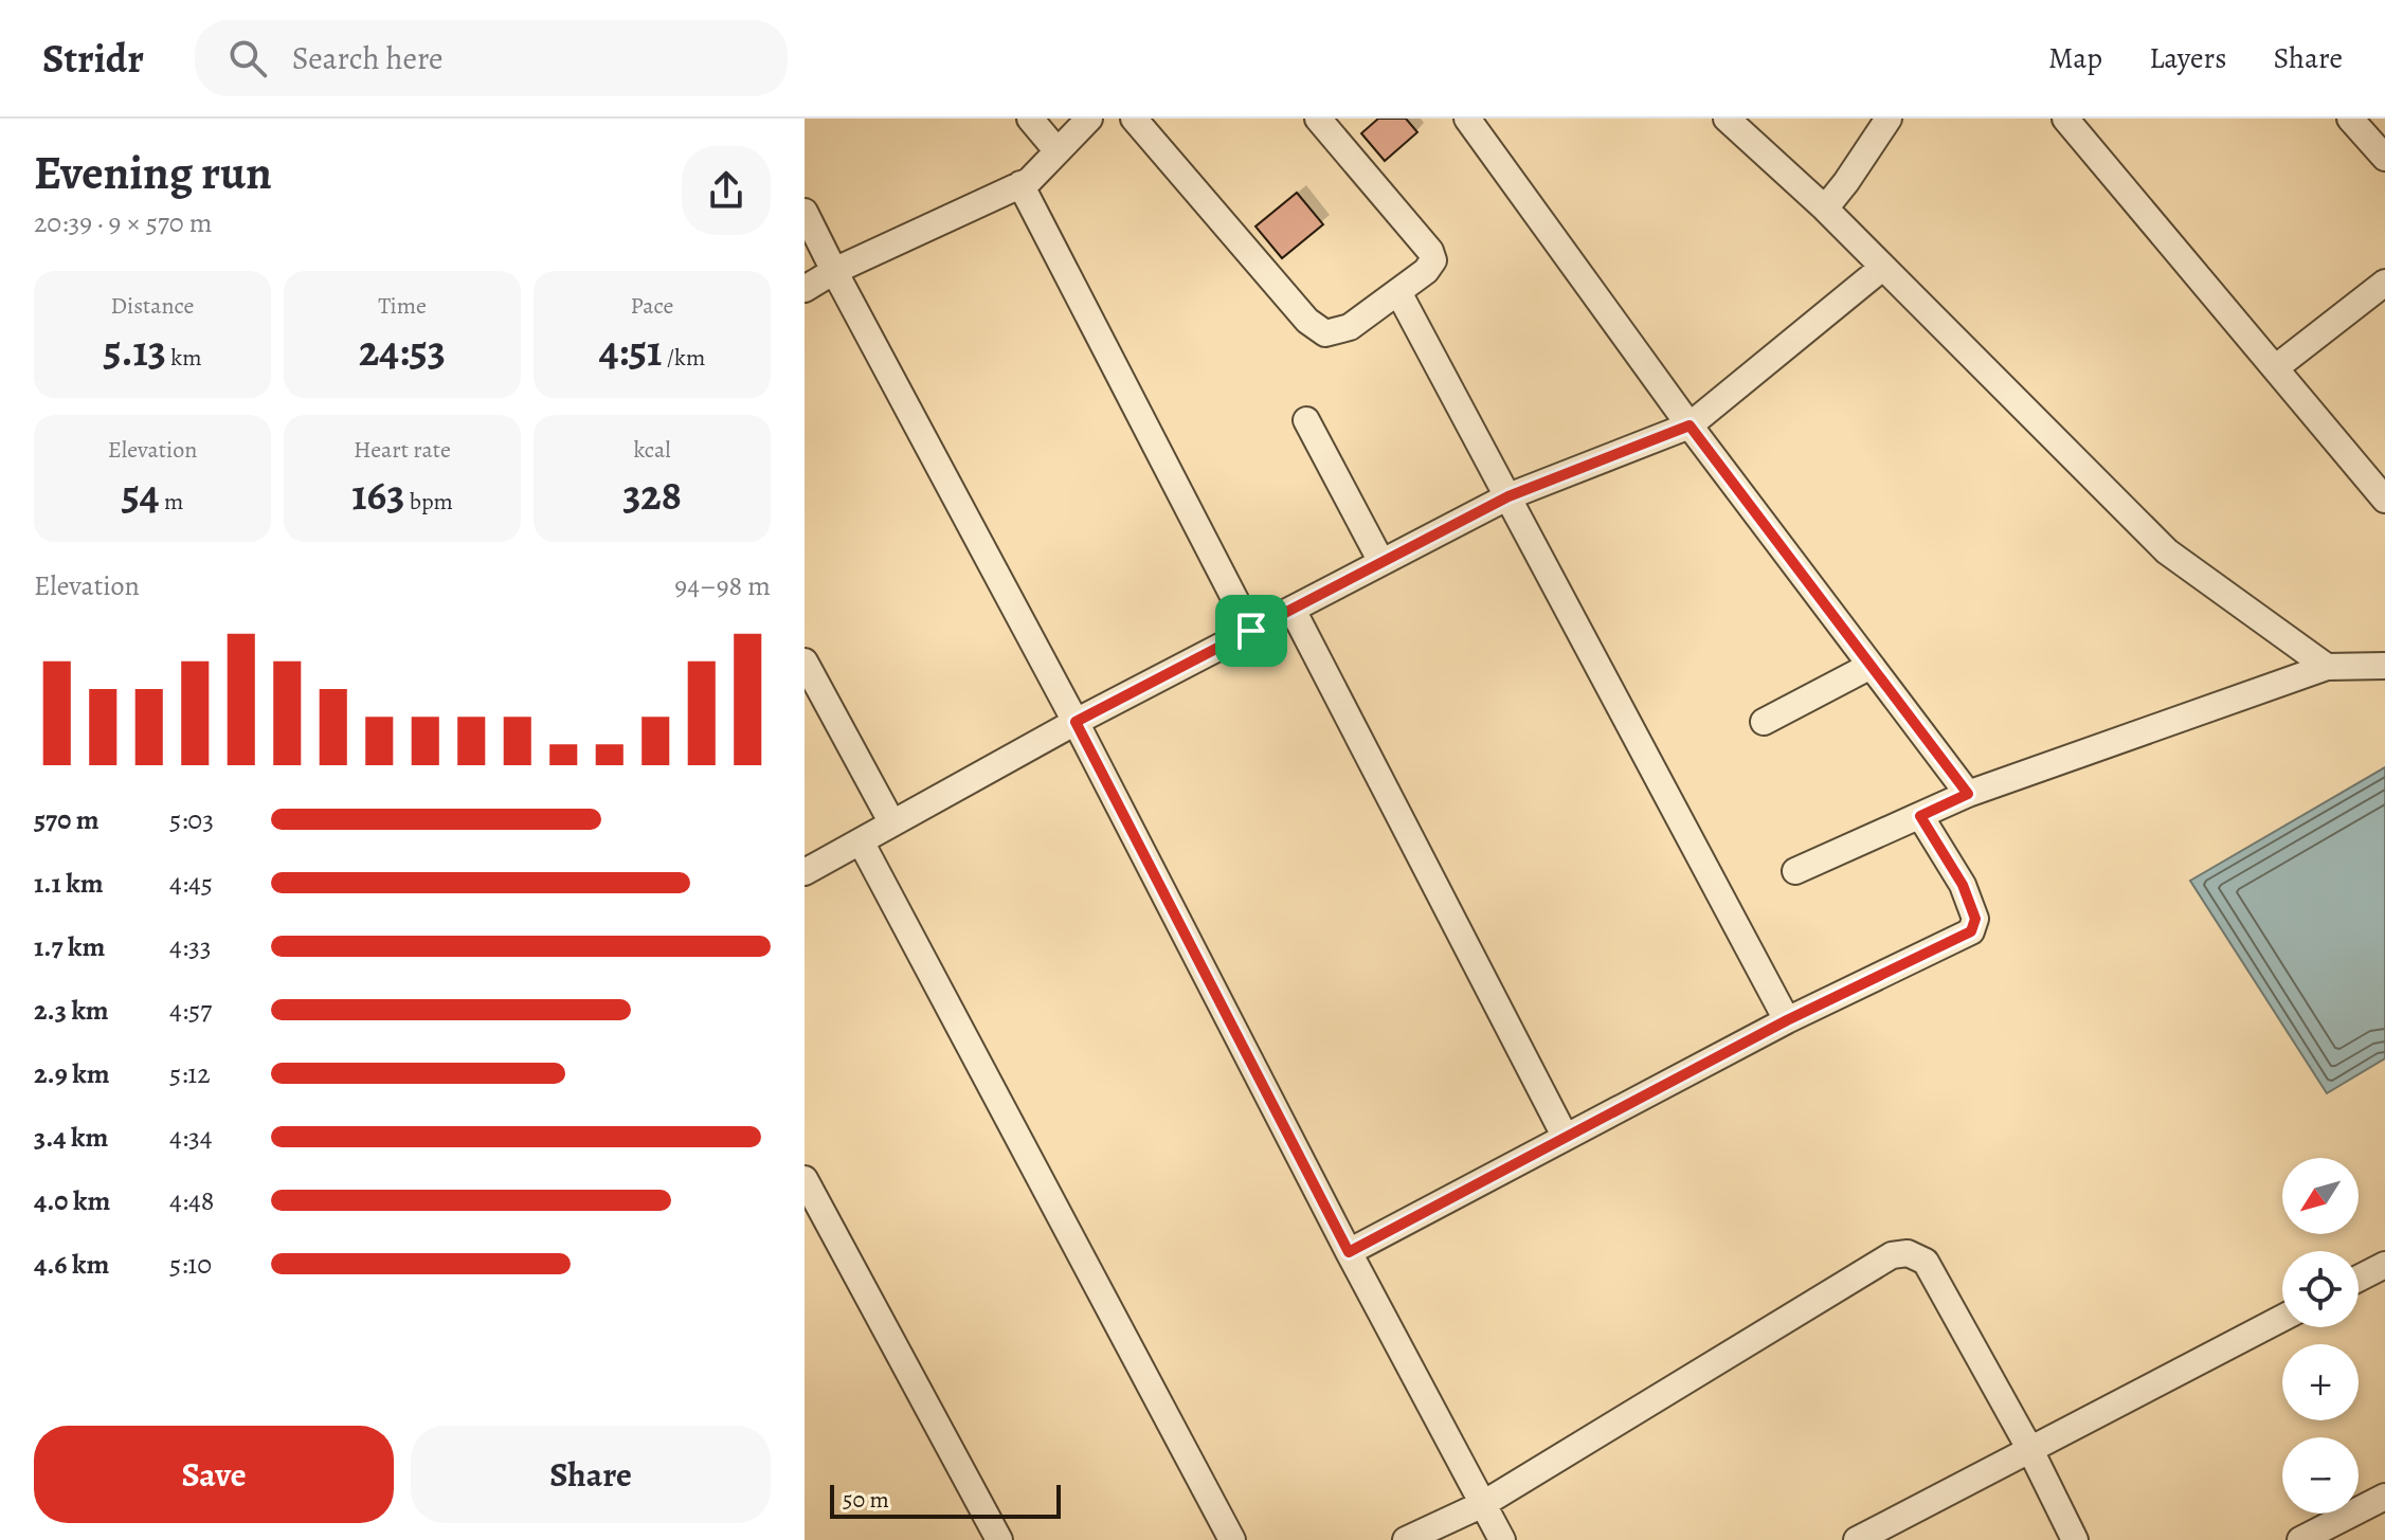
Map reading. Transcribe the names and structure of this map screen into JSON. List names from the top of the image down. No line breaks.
{"scale_bar":"50 m","north":"bottom left","page":{"header":"Stridr","search":"Search here","nav":["Map","Layers","Share"],"heading":["Evening run","20:39 · 9 × 570 m"],"stats":[["Distance","5.13 km"],["Time","24:53"],["Pace","4:51 /km"],["Elevation","54 m"],["Heart rate","163 bpm"],["kcal","328"]],"chart":["Elevation","94–98 m"],"list":[{"name":"570 m","note":"5:03"},{"name":"1.1 km","note":"4:45"},{"name":"1.7 km","note":"4:33"},{"name":"2.3 km","note":"4:57"},{"name":"2.9 km","note":"5:12"},{"name":"3.4 km","note":"4:34"},{"name":"4.0 km","note":"4:48"},{"name":"4.6 km","note":"5:10"}],"map_buttons":["+","−"],"buttons":["Save","Share"],"scale":"50 m"}}
